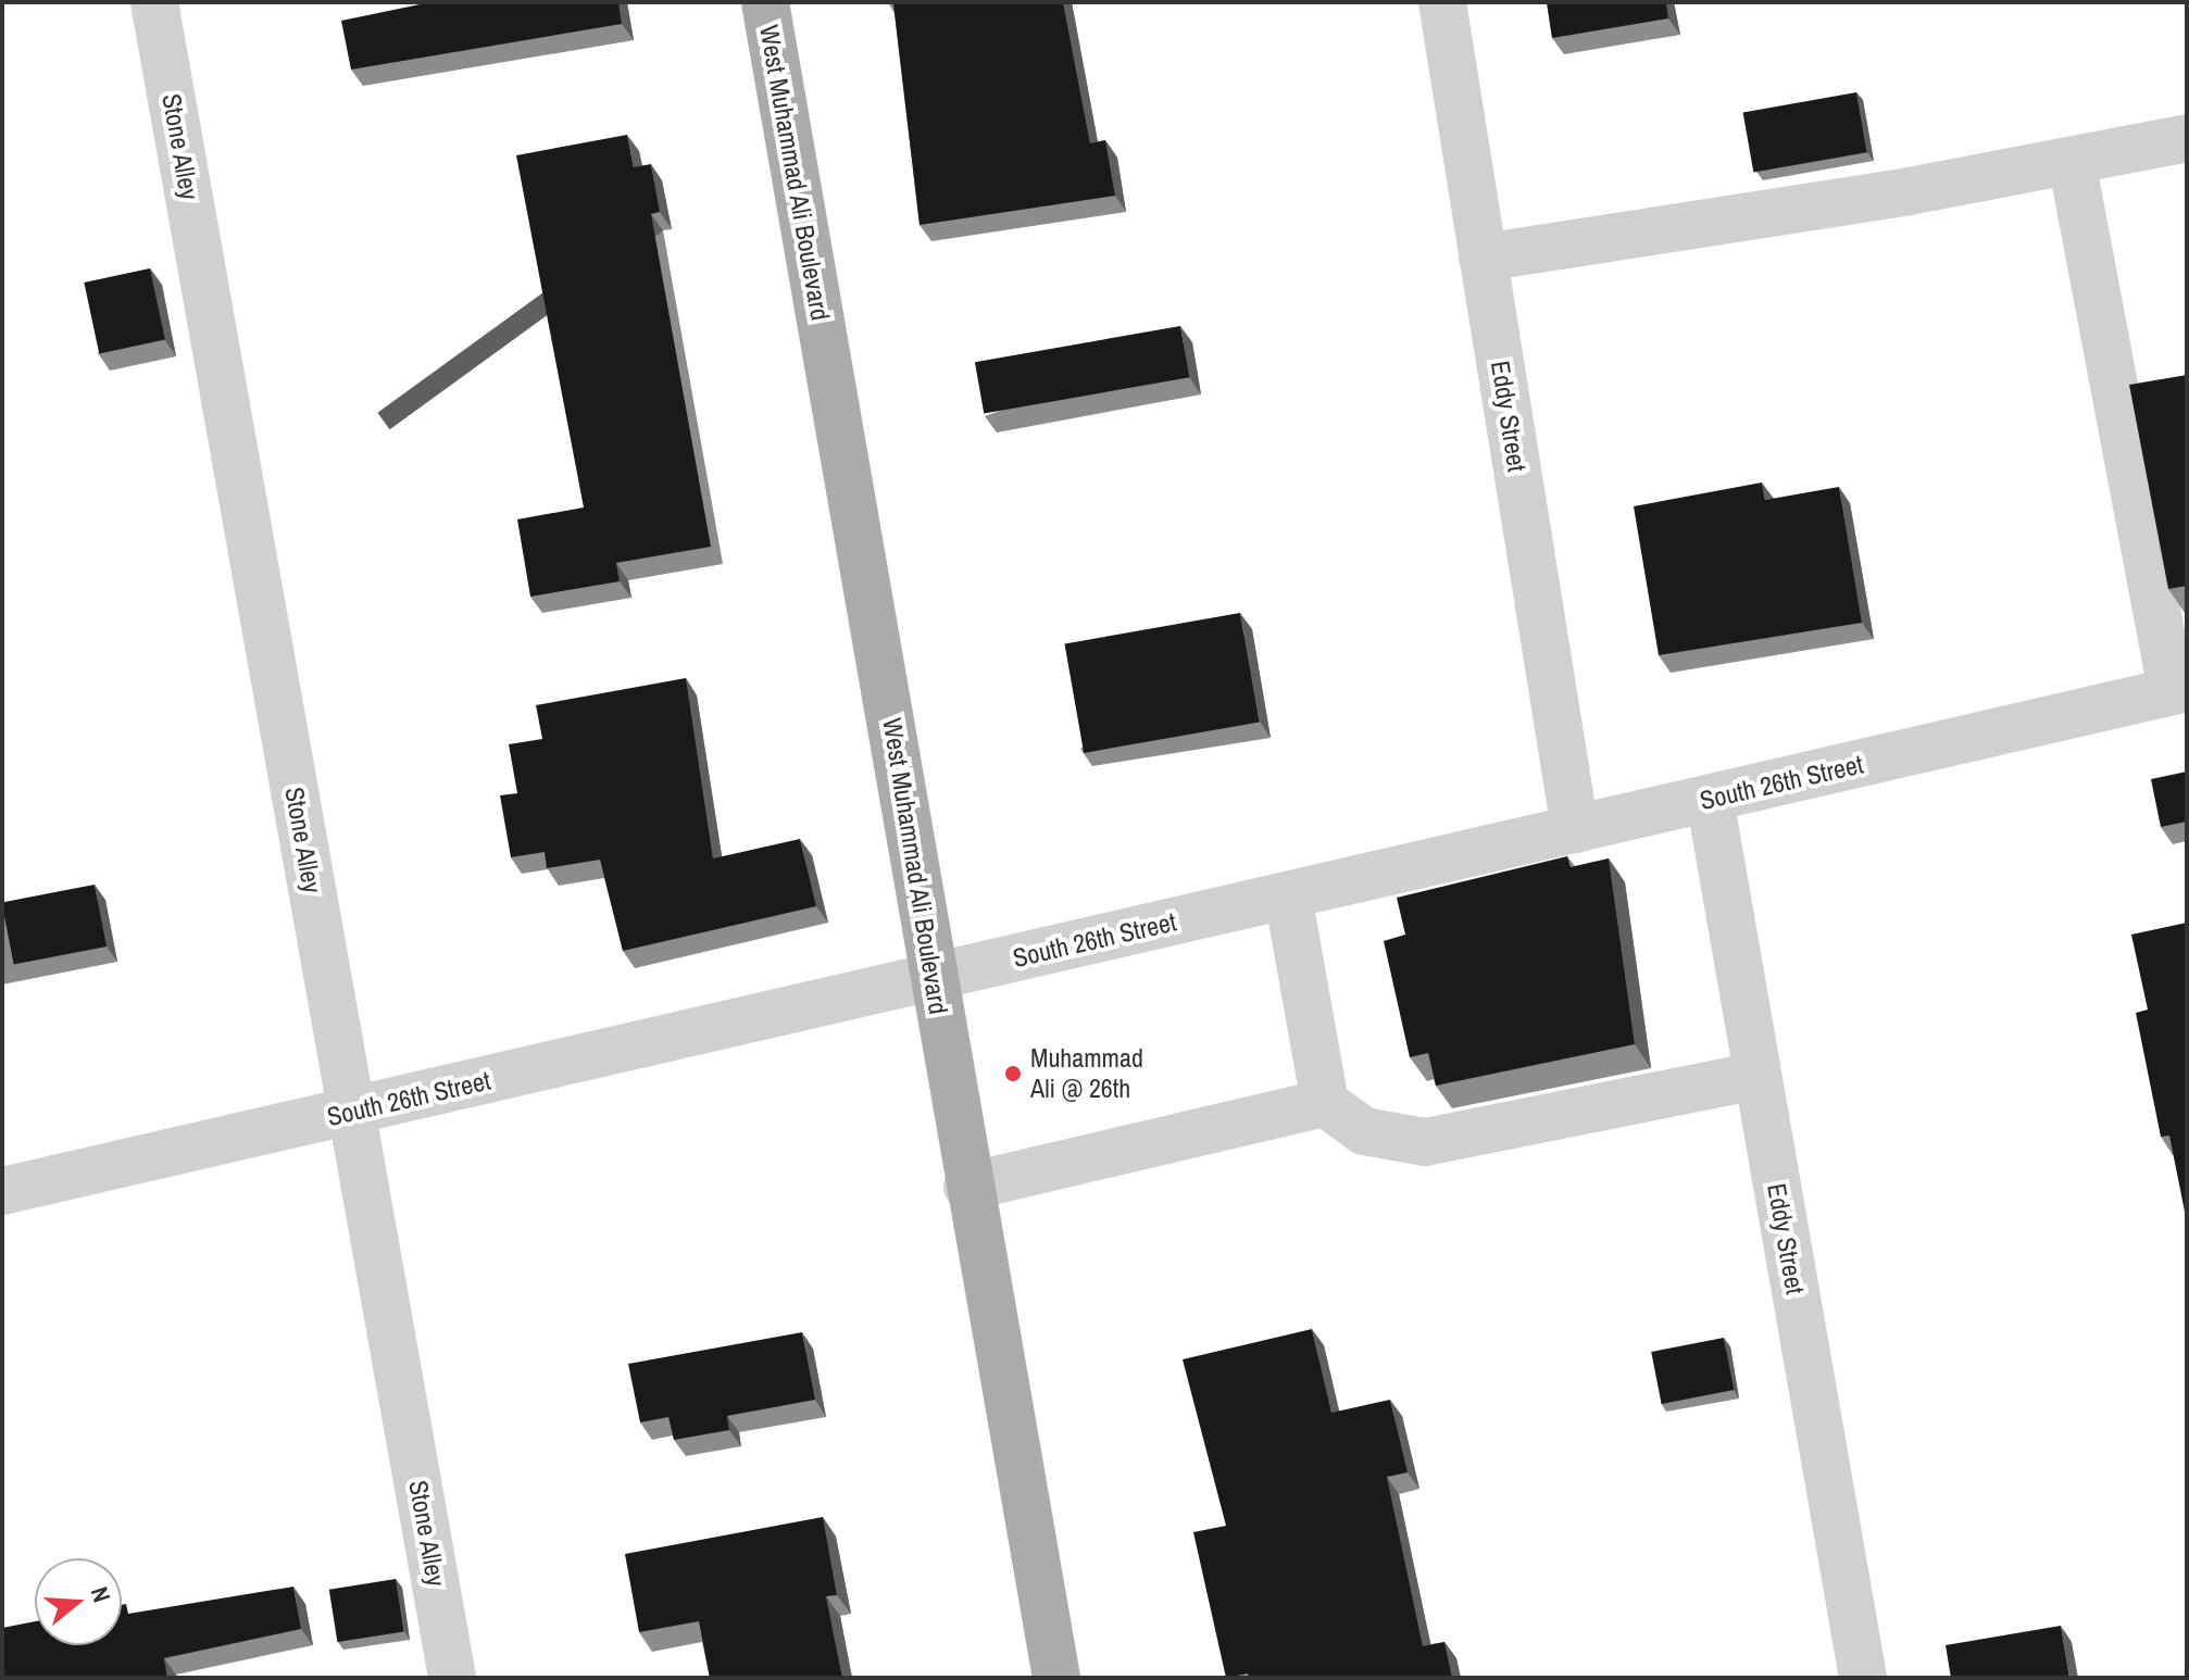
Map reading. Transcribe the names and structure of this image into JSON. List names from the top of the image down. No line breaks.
{"streets":{"main road":["West Muhammad Ali Boulevard"],"street":["Stone Alley","Eddy Street","South 26th Street"]},"crossings":[["Stone Alley","South 26th Street"],["West Muhammad Ali Boulevard","South 26th Street"],["Eddy Street","South 26th Street"]],"places":["Muhammad Ali @ 26th"],"north":"right"}
